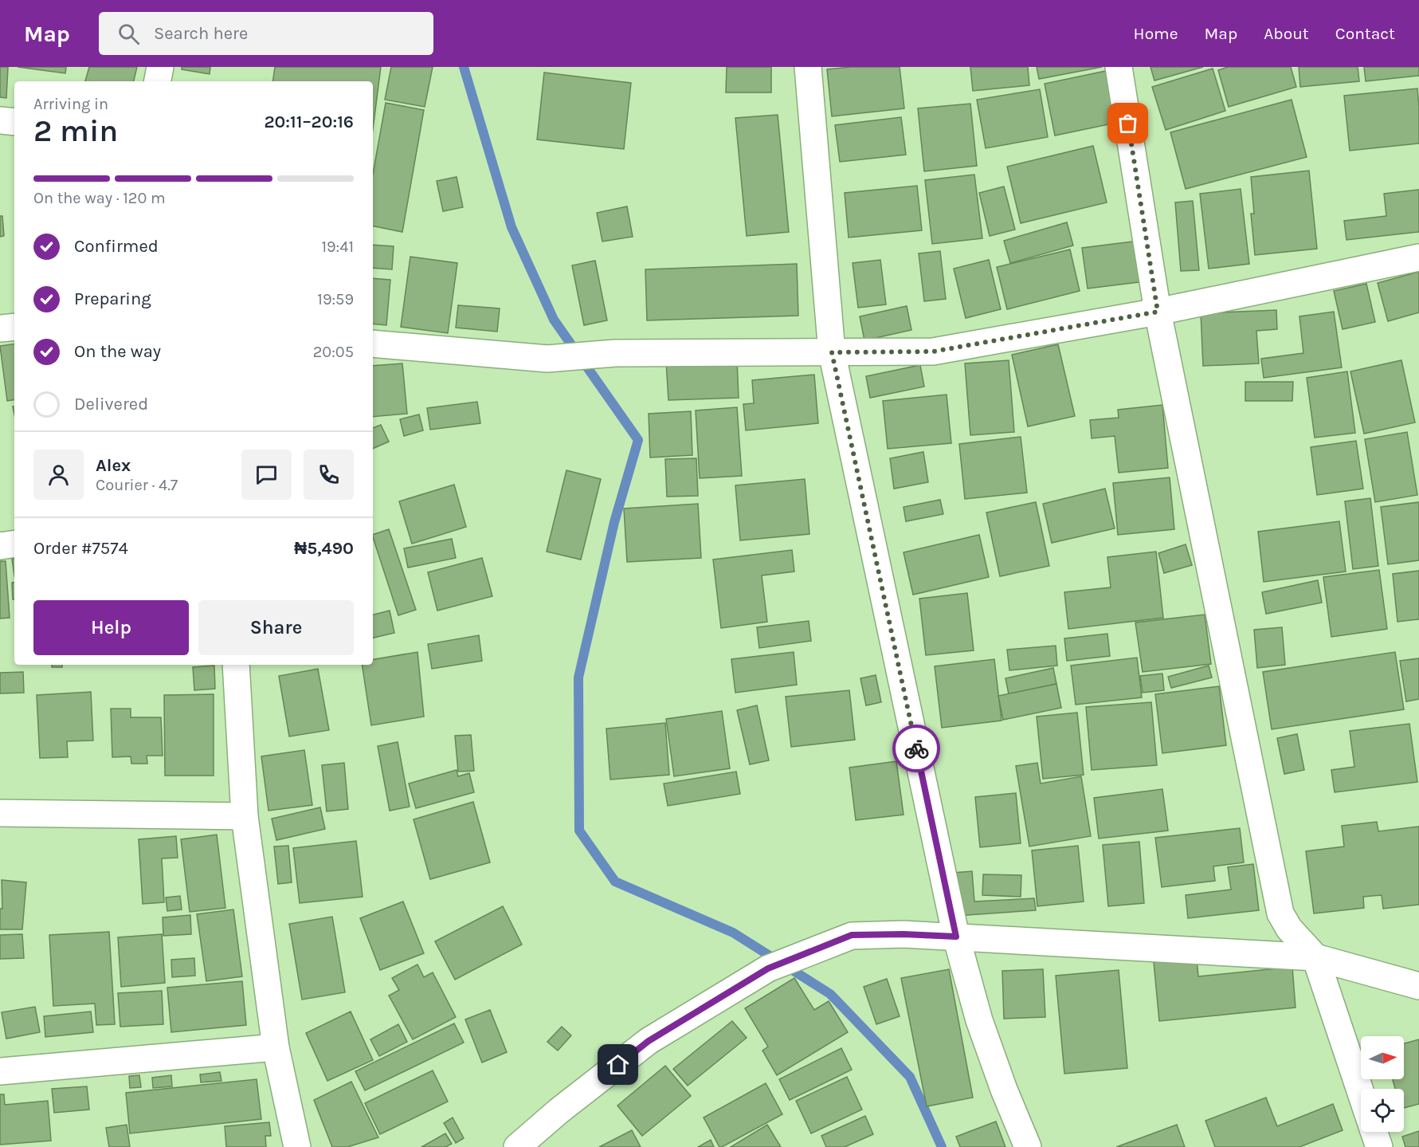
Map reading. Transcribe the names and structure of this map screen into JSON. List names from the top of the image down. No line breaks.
{"north":"right","page":{"header":"Map","search":"Search here","nav":["Home","Map","About","Contact"],"heading":["2 min","Arriving in","20:11–20:16"],"panel":["Alex","Courier · 4.7","Order #7574","₦5,490"],"bar":"On the way · 120 m","list":[["Confirmed","19:41"],["Preparing","19:59"],["On the way","20:05"],"Delivered"],"buttons":["Help","Share"]}}
